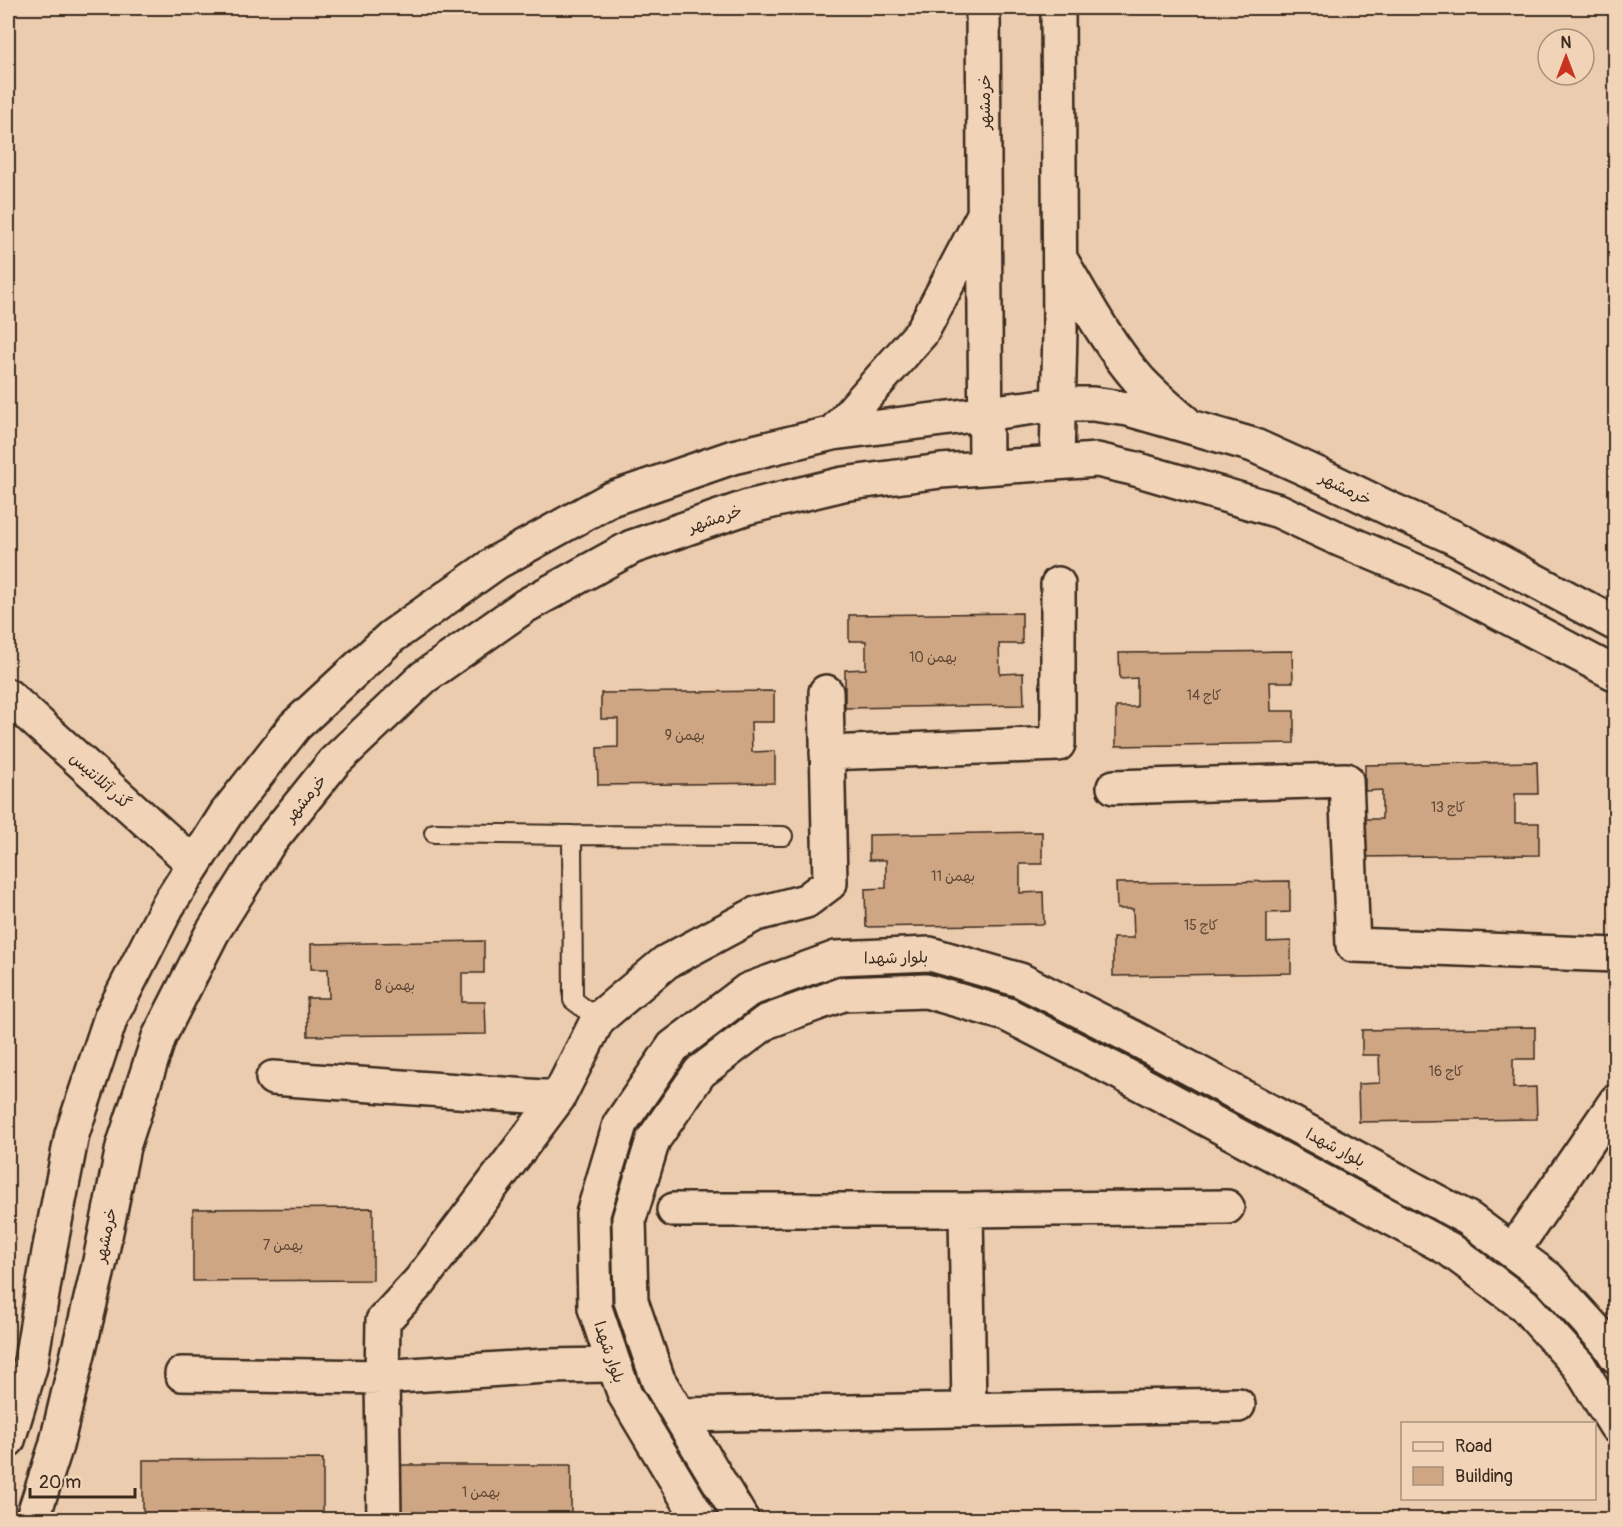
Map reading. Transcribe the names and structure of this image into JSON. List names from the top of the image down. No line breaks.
{"streets":{"street":["خرمشهر","گذر آتلانتیس","بلوار شهدا"]},"crossings":[["خرمشهر","گذر آتلانتیس"]],"house_numbers":["بهمن 10","کاج 14","بهمن 9","کاج 13","بهمن 11","کاج 15","بهمن 8","کاج 16","بهمن 7","بهمن 1"],"legend":["Road","Building"],"scale_bar":"20 m","north":"top"}
